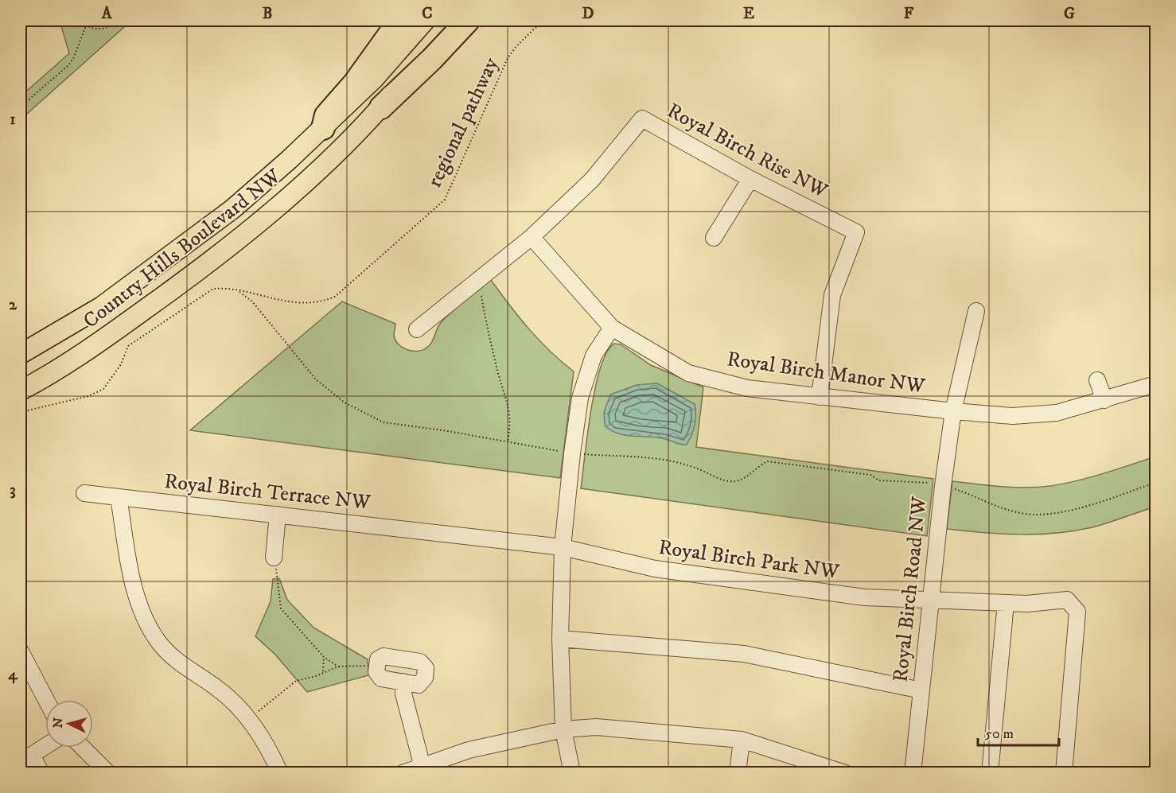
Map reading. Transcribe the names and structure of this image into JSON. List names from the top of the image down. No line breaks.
{"streets":{"main road":["Country Hills Boulevard NW"],"street":["Royal Birch Rise NW","Royal Birch Manor NW","Royal Birch Terrace NW","Royal Birch Park NW","Royal Birch Road NW"],"path":["regional pathway"]},"crossings":[["Royal Birch Rise NW","Royal Birch Manor NW"],["Royal Birch Manor NW","Royal Birch Road NW"],["Royal Birch Terrace NW","Royal Birch Park NW"],["Royal Birch Park NW","Royal Birch Road NW"]],"scale_bar":"50 m","north":"left","grid":{"columns":["A","B","C","D","E","F","G"],"rows":["1","2","3","4"]}}
